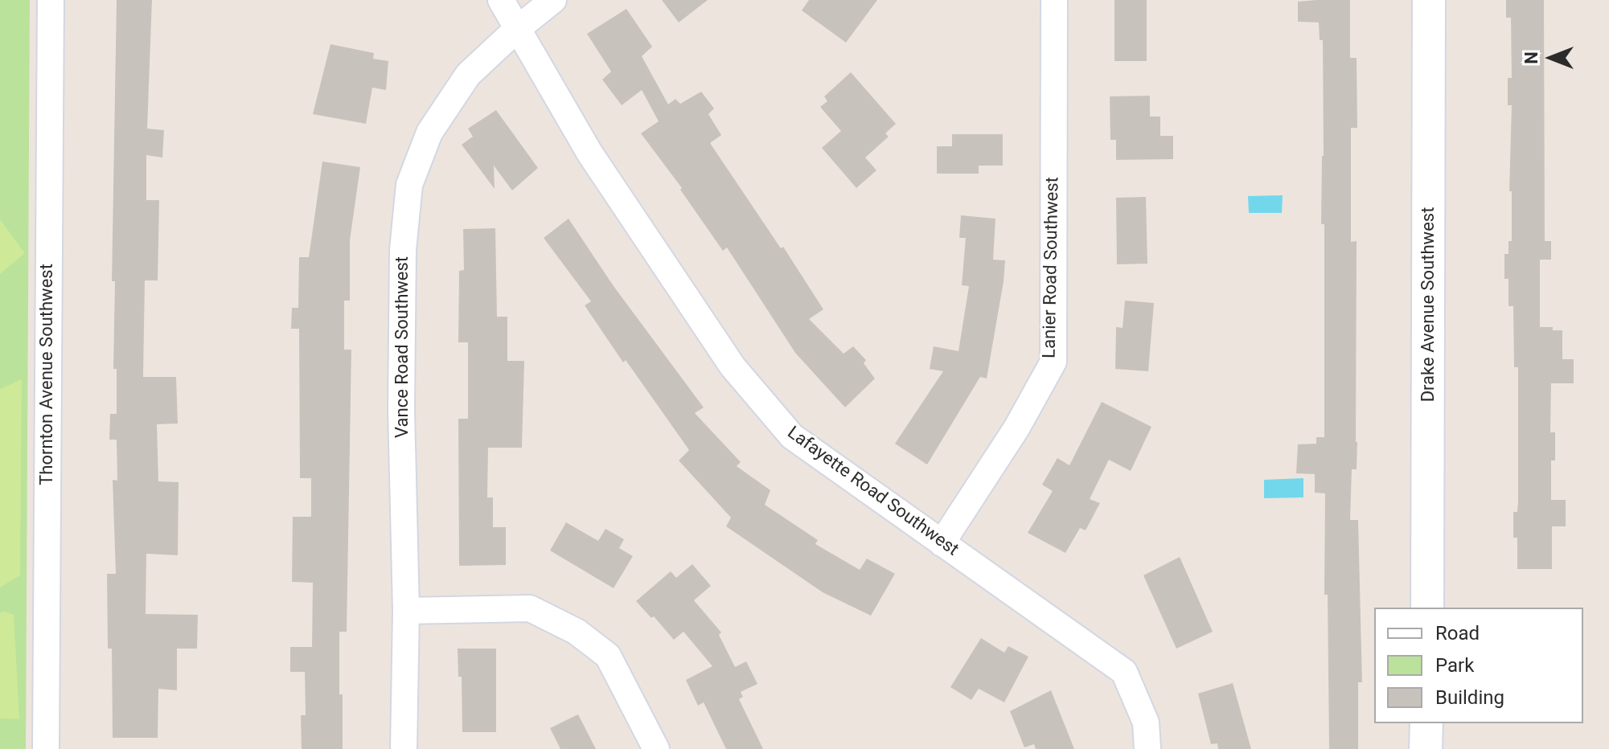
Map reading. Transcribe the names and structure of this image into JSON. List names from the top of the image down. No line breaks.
{"streets":{"street":["Lanier Road Southwest","Drake Avenue Southwest","Vance Road Southwest","Thornton Avenue Southwest","Lafayette Road Southwest"]},"crossings":[["Lanier Road Southwest","Lafayette Road Southwest"],["Vance Road Southwest","Lafayette Road Southwest"]],"legend":["Road","Park","Building"],"north":"left"}
